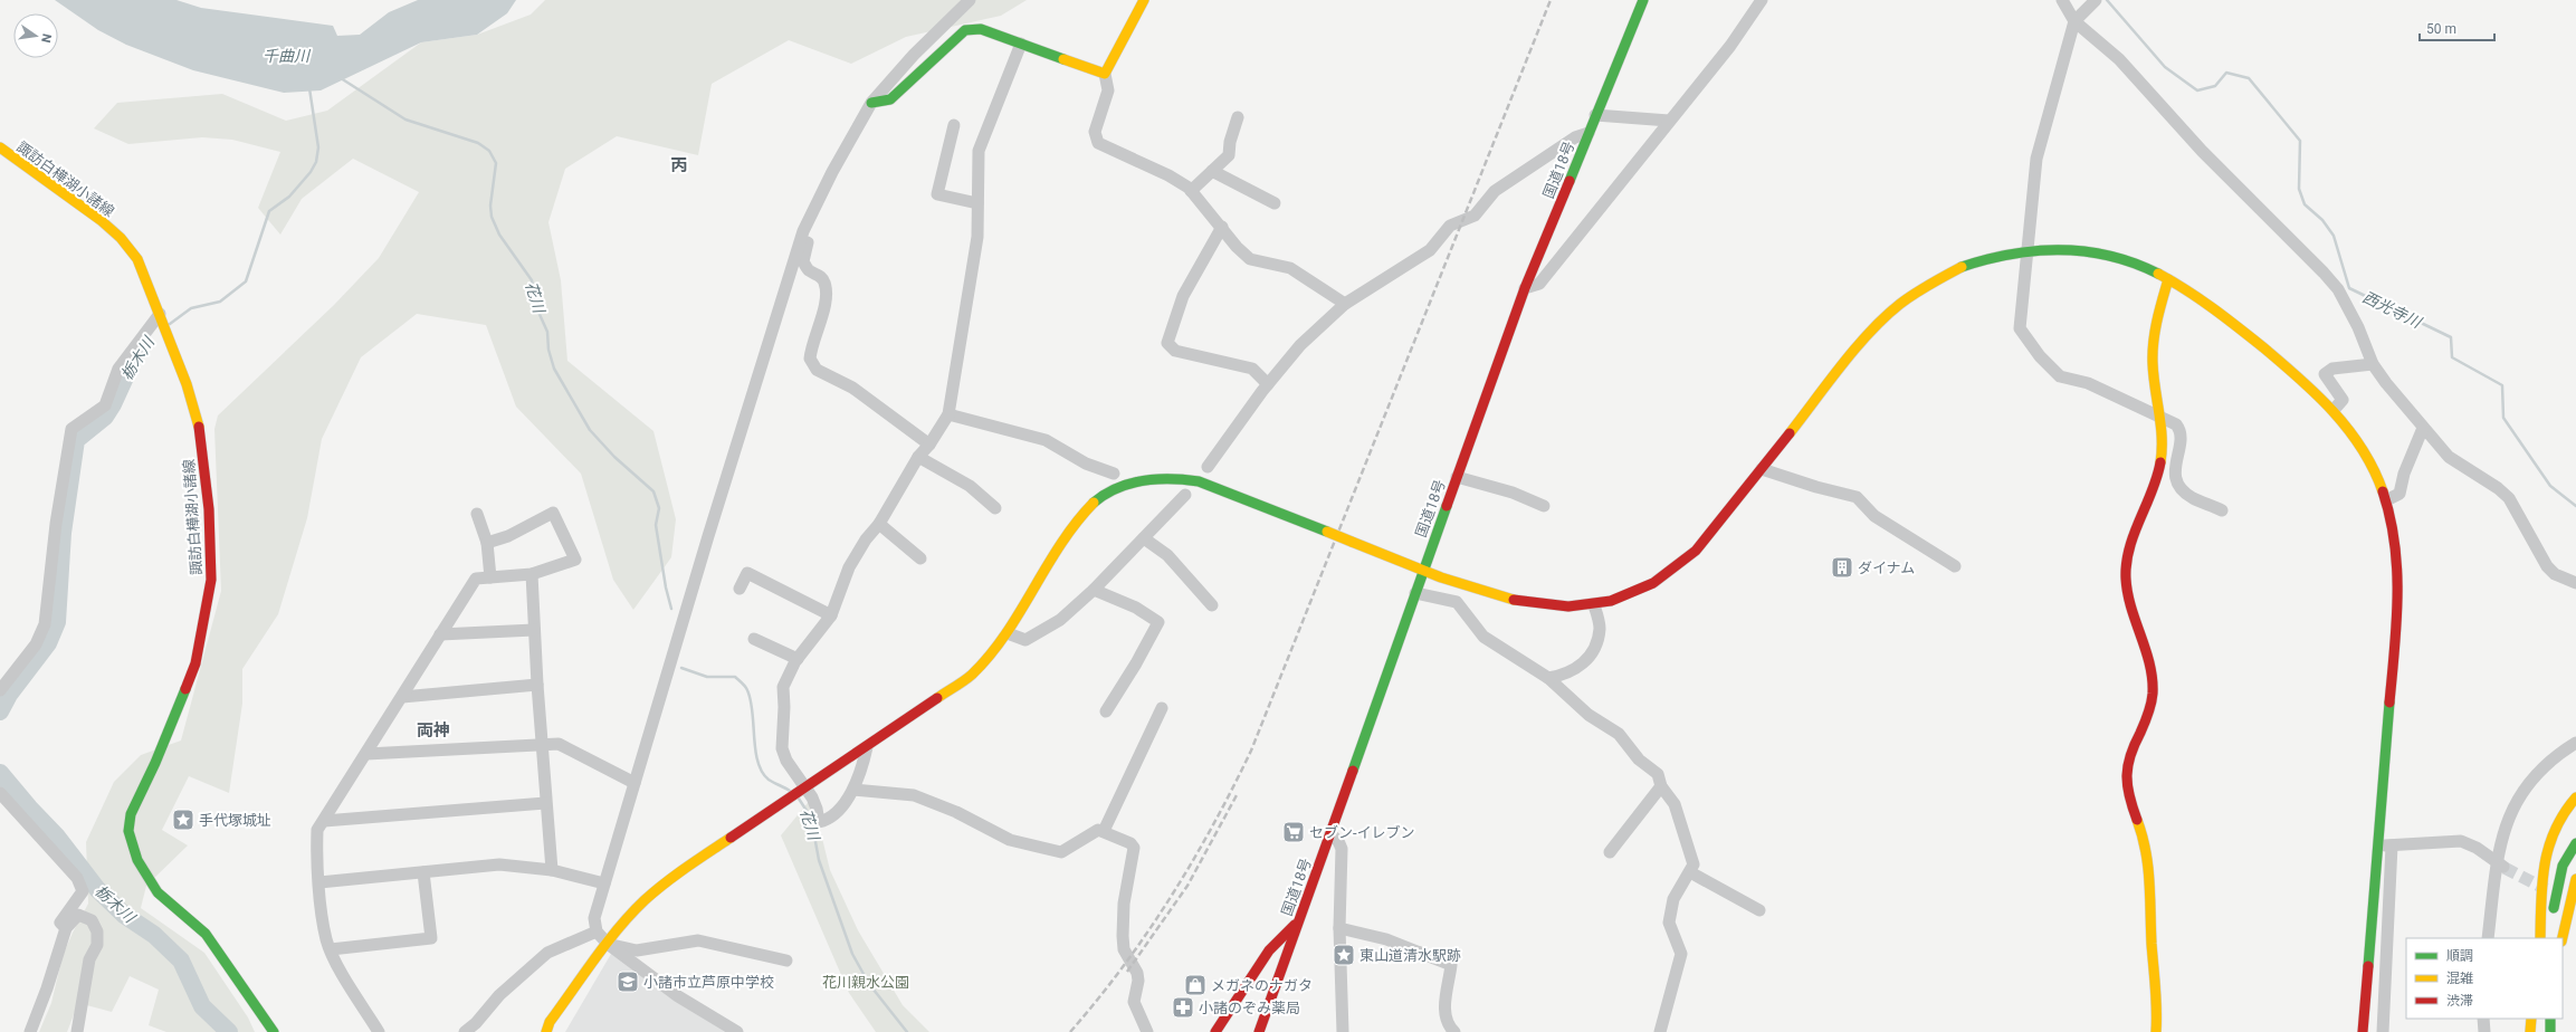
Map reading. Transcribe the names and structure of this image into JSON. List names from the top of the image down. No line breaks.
{"streets":{"main road":["国道18号","諏訪白樺湖小諸線"]},"districts":["丙","両神"],"water":["千曲川","花川","西光寺川","栃木川"],"parks":["花川親水公園"],"places":{"building":["ダイナム"],"place":["手代塚城址","東山道清水駅跡"],"supermarket":["セブン-イレブン"],"school or university":["小諸市立芦原中学校"],"shop":["メガネのナガタ"],"pharmacy":["小諸のぞみ薬局"]},"legend":["順調","混雑","渋滞"],"scale_bar":"50 m","north":"right"}
